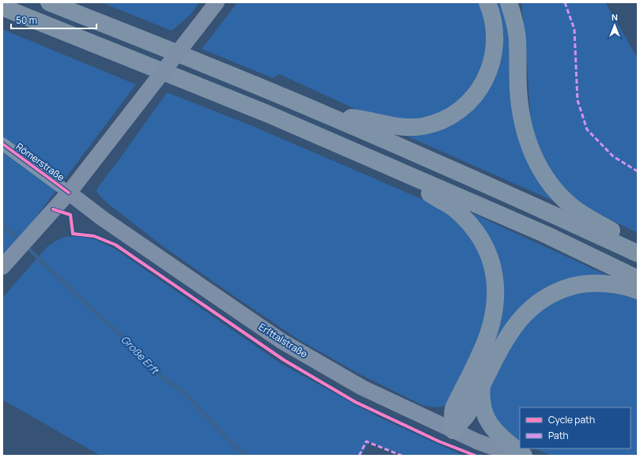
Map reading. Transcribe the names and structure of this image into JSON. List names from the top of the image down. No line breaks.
{"streets":{"main road":["Erfttalstraße"],"street":["Römerstraße"]},"crossings":[["Römerstraße","Erfttalstraße"]],"water":["Große Erft"],"legend":["Cycle path","Path"],"scale_bar":"50 m","north":"top"}
